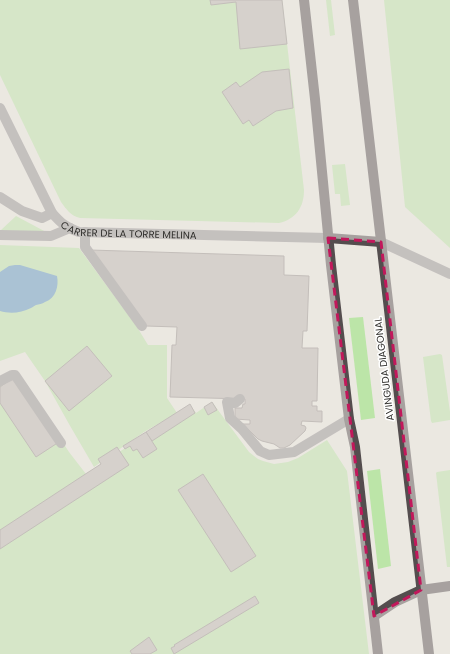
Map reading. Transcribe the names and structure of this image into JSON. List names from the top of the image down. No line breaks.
{"streets":{"main road":["AVINGUDA DIAGONAL"],"street":["CARRER DE LA TORRE MELINA"]}}
